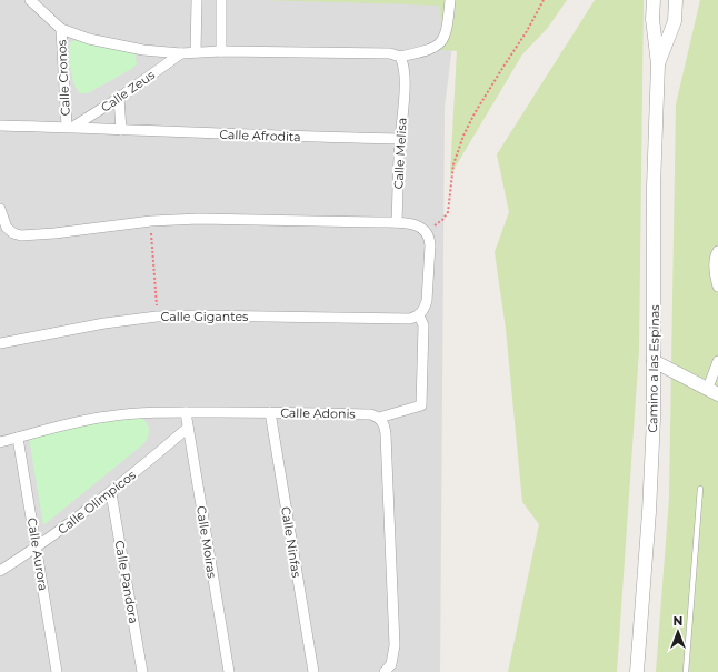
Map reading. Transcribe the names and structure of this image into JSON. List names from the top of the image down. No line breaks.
{"streets":{"street":["Calle Cronos","Calle Zeus","Calle Afrodita","Calle Melisa","Calle Gigantes","Camino a las Espinas","Calle Adonis","Calle Olímpicos","Calle Moiras","Calle Ninfas","Calle Aurora","Calle Pandora"]},"crossings":[["Calle Cronos","Calle Zeus"],["Calle Cronos","Calle Afrodita"],["Calle Zeus","Calle Afrodita"],["Calle Afrodita","Calle Melisa"],["Calle Adonis","Calle Moiras"],["Calle Adonis","Calle Ninfas"],["Calle Adonis","Calle Aurora"],["Calle Olímpicos","Calle Moiras"],["Calle Olímpicos","Calle Aurora"],["Calle Olímpicos","Calle Pandora"]],"north":"top"}
